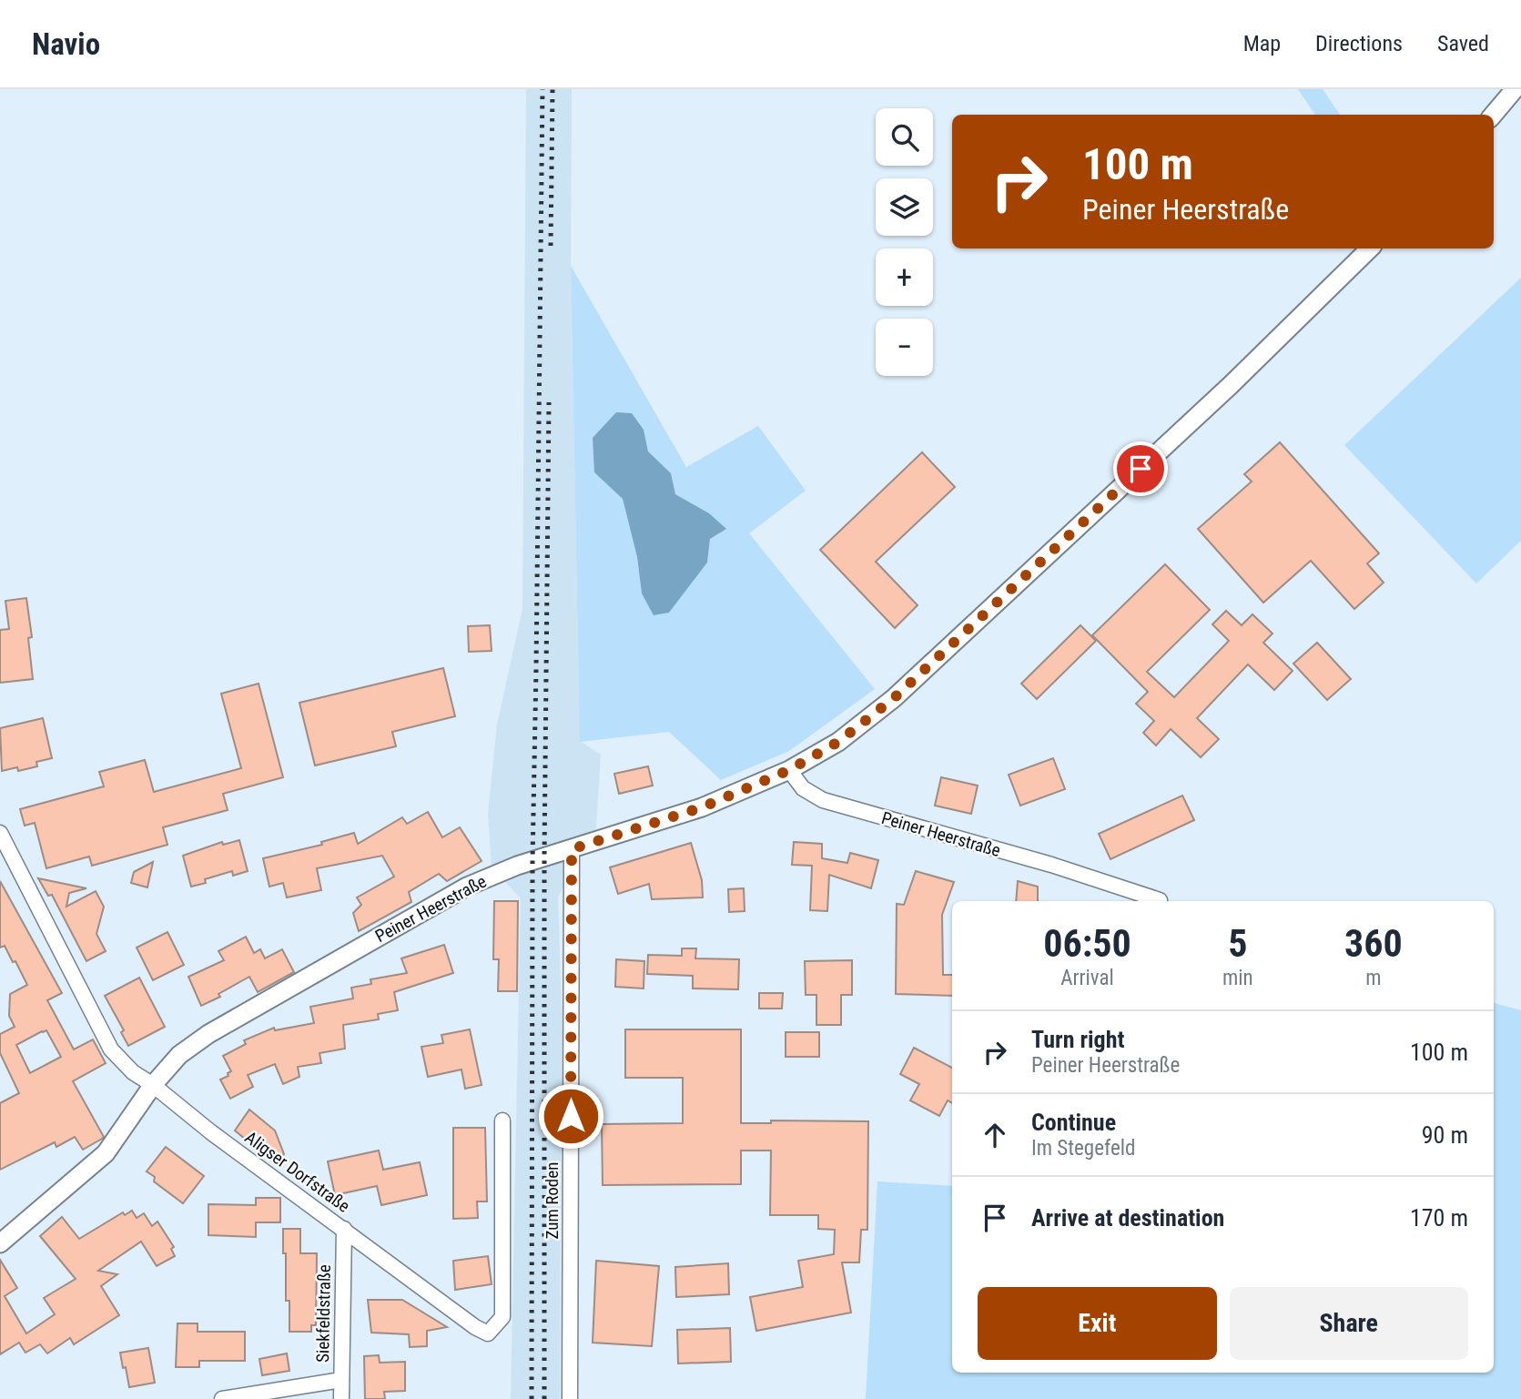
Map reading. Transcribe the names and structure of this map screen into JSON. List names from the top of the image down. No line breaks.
{"streets":{"street":["Peiner Heerstraße","Aligser Dorfstraße","Zum Roden","Siekfeldstraße"]},"crossings":[["Peiner Heerstraße","Aligser Dorfstraße"],["Peiner Heerstraße","Zum Roden"],["Aligser Dorfstraße","Siekfeldstraße"]],"page":{"header":"Navio","nav":["Map","Directions","Saved"],"map_buttons":["+","−"],"turn":["100 m","Peiner Heerstraße"],"eta":["06:50","Arrival","5","min","360","m"],"list":[{"name":"Turn right","note":"Peiner Heerstraße","value":"100 m"},{"name":"Continue","note":"Im Stegefeld","value":"90 m"},{"name":"Arrive at destination","value":"170 m"}],"buttons":["Exit","Share"]}}
